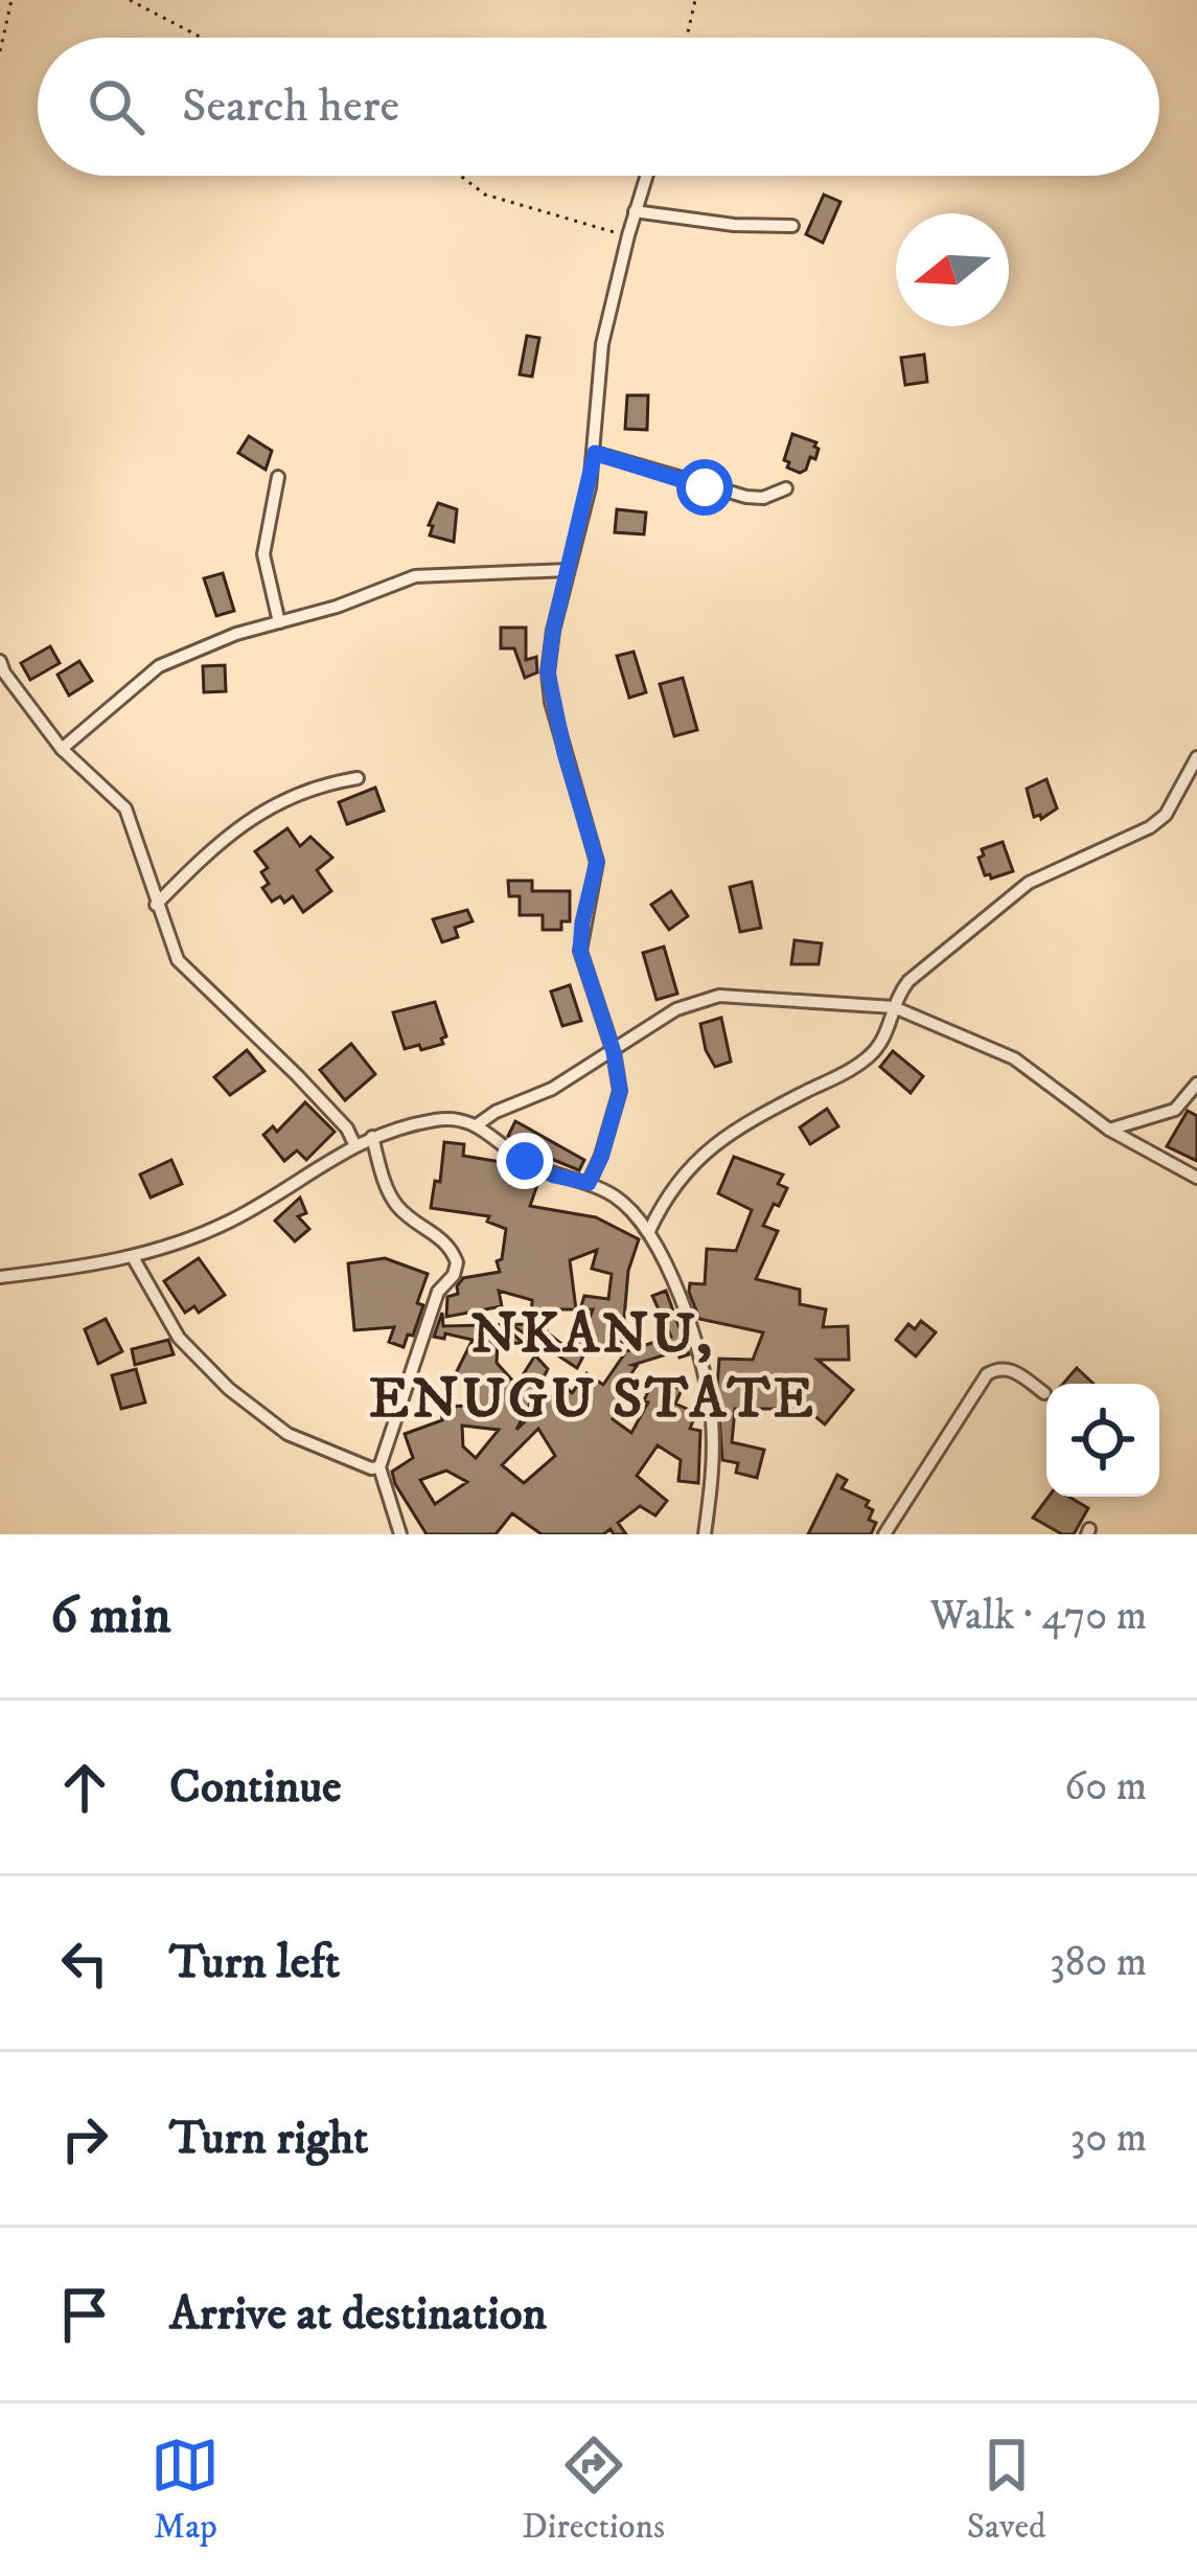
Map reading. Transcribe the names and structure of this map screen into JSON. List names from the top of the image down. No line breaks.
{"districts":["NKANU, ENUGU STATE"],"north":"left","page":{"search":"Search here","heading":["6 min","Walk · 470 m"],"list":[["Continue","60 m"],["Turn left","380 m"],["Turn right","30 m"],"Arrive at destination"],"nav":["Map","Directions","Saved"]}}
